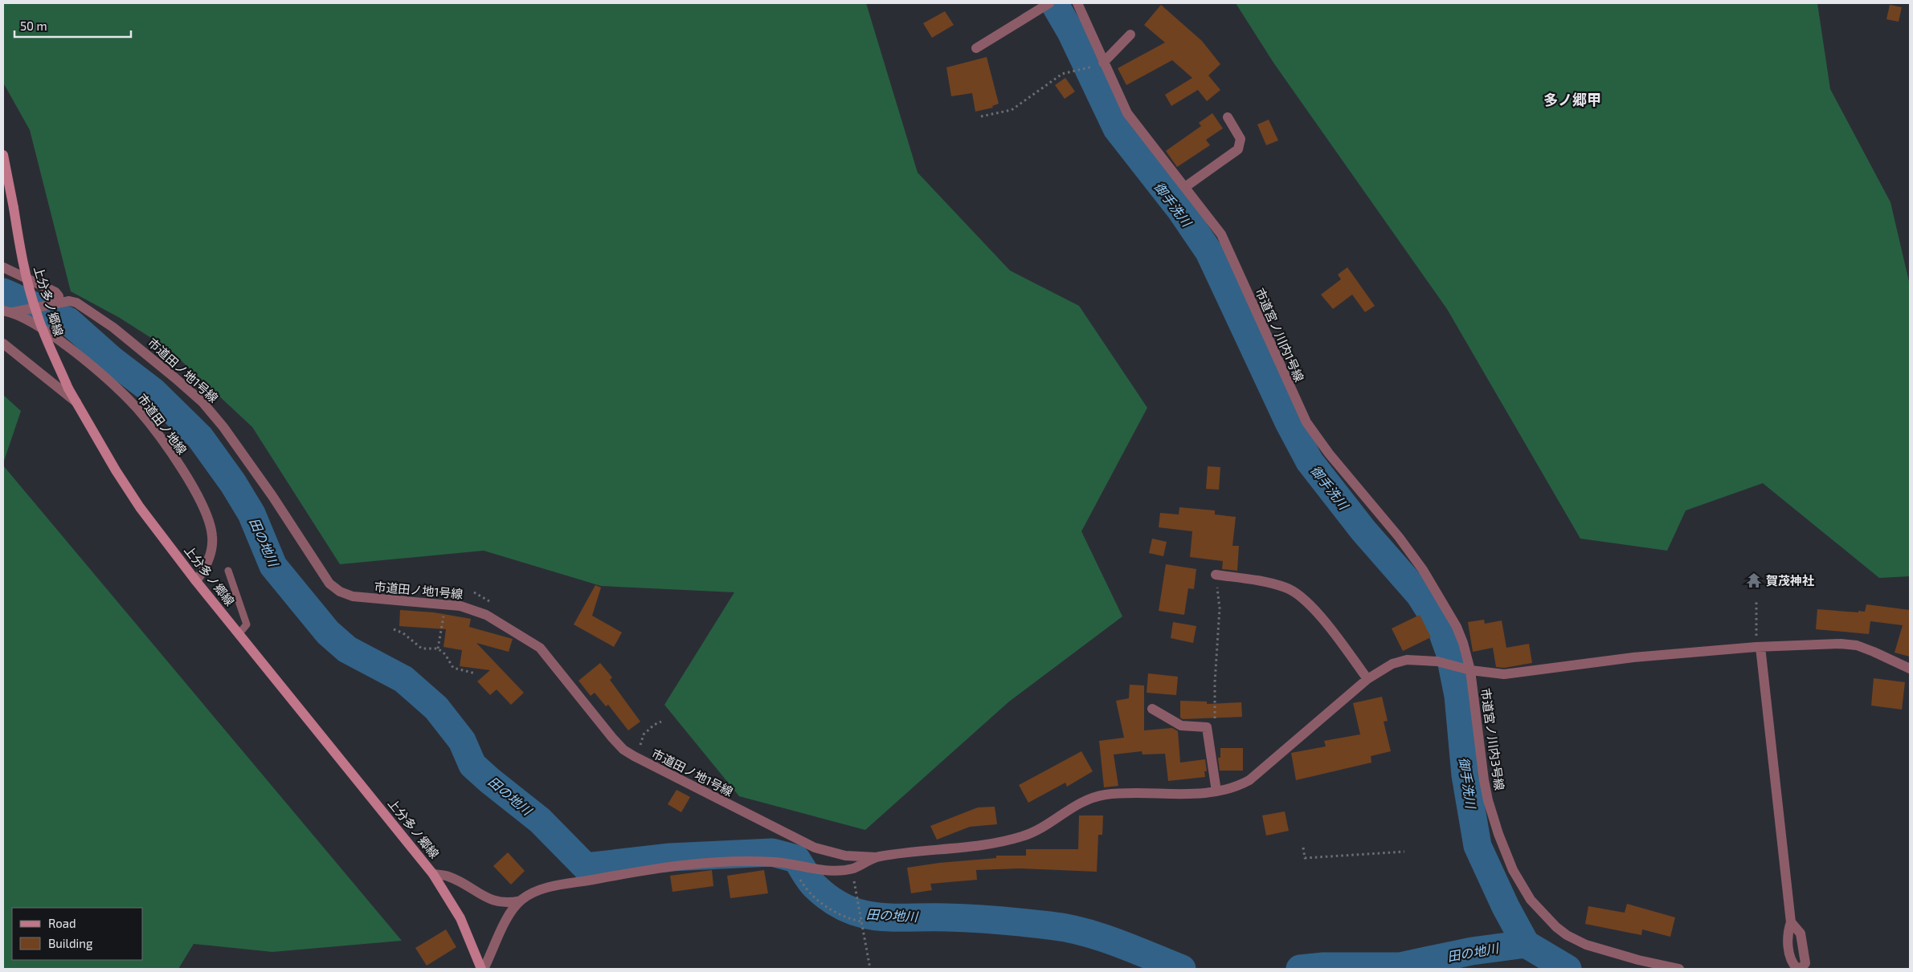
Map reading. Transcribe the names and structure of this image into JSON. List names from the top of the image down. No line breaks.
{"streets":{"main road":["上分多ノ郷線"],"street":["市道宮ノ川内1号線","市道田ノ地1号線","市道田ノ地線","市道宮ノ川内3号線"]},"crossings":[["上分多ノ郷線","市道田ノ地線"],["市道宮ノ川内1号線","市道宮ノ川内3号線"],["市道田ノ地1号線","市道田ノ地線"]],"districts":["多ノ郷甲"],"water":["御手洗川","田の地川"],"places":{"temple":["賀茂神社"]},"legend":["Road","Building"],"scale_bar":"50 m"}
